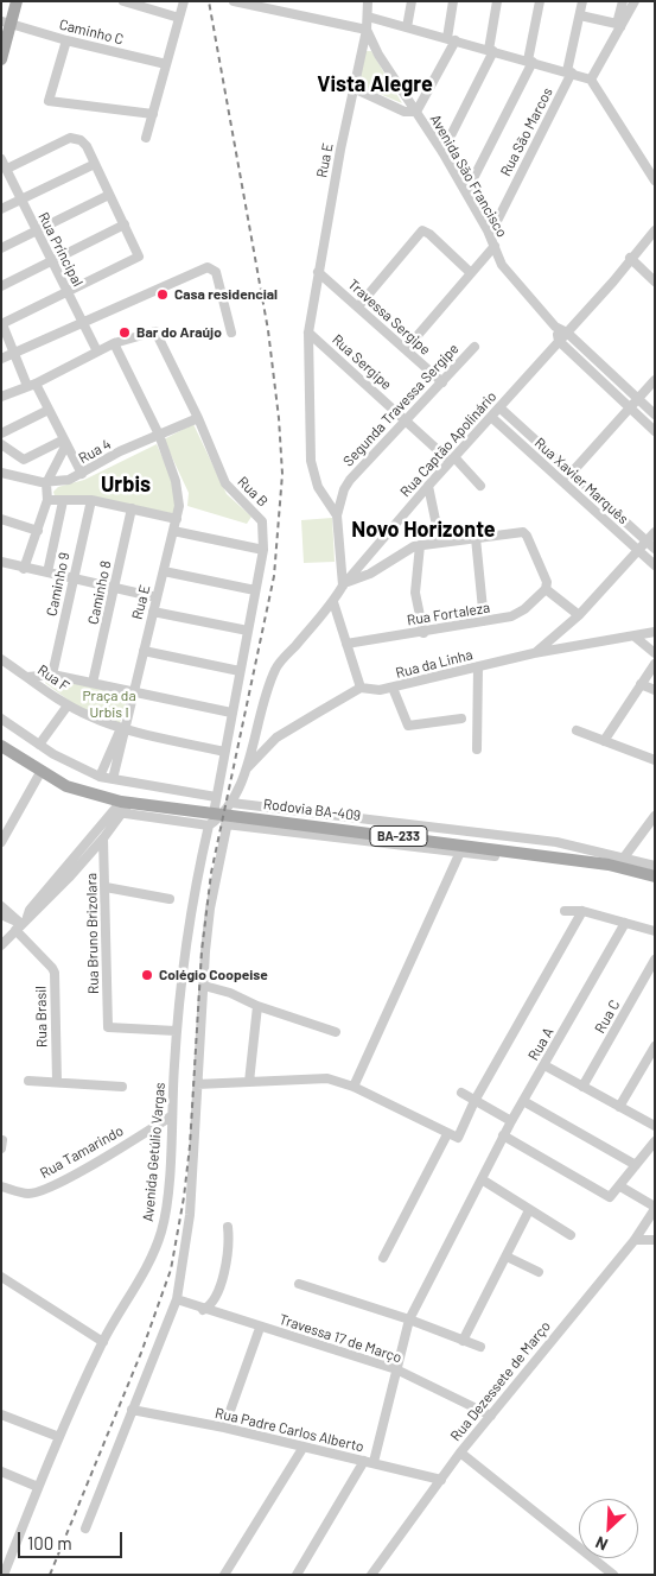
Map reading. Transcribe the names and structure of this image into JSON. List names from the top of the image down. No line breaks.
{"streets":{"main road":["Rodovia BA-409","BA-233"],"street":["Caminho C","Rua São Marcos","Rua E","Avenida São Francisco","Rua Principal","Travessa Sergipe","Rua Sergipe","Segunda Travessa Sergipe","Rua Captão Apolinário","Rua 4","Rua Xavier Marquês","Rua B","Caminho 9","Caminho 8","Rua Fortaleza","Rua da Linha","Rua F","Rua Bruno Brizolara","Rua Brasil","Rua C","Rua A","Rua Tamarindo","Avenida Getúlio Vargas","Travessa 17 de Março","Rua Dezessete de Março","Rua Padre Carlos Alberto"]},"crossings":[["Rua São Marcos","Avenida São Francisco"],["Rua E","Avenida São Francisco"],["Rua E","Travessa Sergipe"],["Rua E","Rua Sergipe"],["Rua E","Segunda Travessa Sergipe"],["Rua E","Rua 4"],["Rua E","Rua B"],["Rua E","Rua F"],["Rua E","BA-233"],["Avenida São Francisco","Rua Captão Apolinário"],["Rua Principal","Rua B"],["Travessa Sergipe","Segunda Travessa Sergipe"],["Rua Sergipe","Segunda Travessa Sergipe"],["Rua Sergipe","Rua Captão Apolinário"],["Rua Captão Apolinário","Rua Xavier Marquês"],["Rua Captão Apolinário","Rua B"],["Rua Captão Apolinário","Rodovia BA-409"],["Rua Captão Apolinário","Avenida Getúlio Vargas"],["Rua 4","Rua B"],["Rua B","Rua F"],["Rua B","Rodovia BA-409"],["Rua B","Avenida Getúlio Vargas"],["Rodovia BA-409","BA-233"],["Rodovia BA-409","Avenida Getúlio Vargas"],["Rua Bruno Brizolara","Avenida Getúlio Vargas"],["Rua A","Travessa 17 de Março"],["Rua A","Rua Padre Carlos Alberto"],["Rua Tamarindo","Avenida Getúlio Vargas"],["Travessa 17 de Março","Rua Dezessete de Março"],["Rua Dezessete de Março","Rua Padre Carlos Alberto"]],"districts":["Vista Alegre","Urbis","Novo Horizonte"],"parks":["Praça da Urbis I"],"places":["Casa residencial","Bar do Araújo","Colégio Coopeise"],"scale_bar":"100 m","north":"bottom left"}
